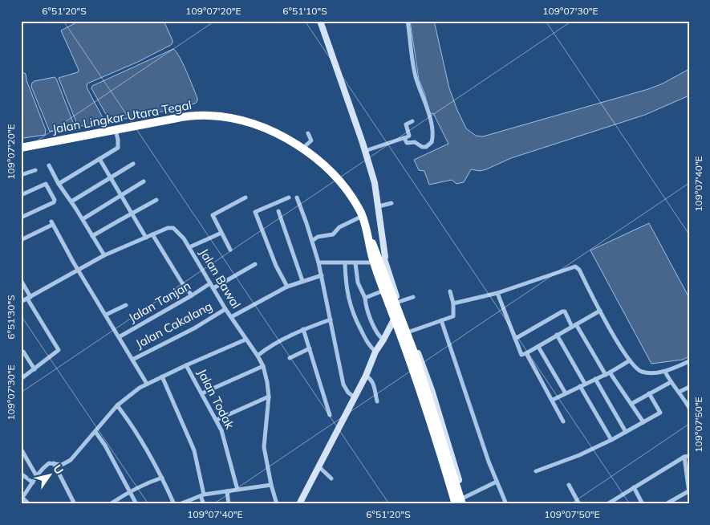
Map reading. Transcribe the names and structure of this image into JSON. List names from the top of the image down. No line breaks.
{"streets":{"highway":["Jalan Lingkar Utara Tegal"],"street":["Jalan Bawal","Jalan Tanjan","Jalan Cakalang","Jalan Todak"]},"crossings":[["Jalan Bawal","Jalan Tanjan"],["Jalan Bawal","Jalan Cakalang"]],"north":"top right","coordinates":["6°51'20\"S","109°07'20\"E","6°51'10\"S","109°07'30\"E","109°07'40\"E","6°51'30\"S","109°07'50\"E"]}
